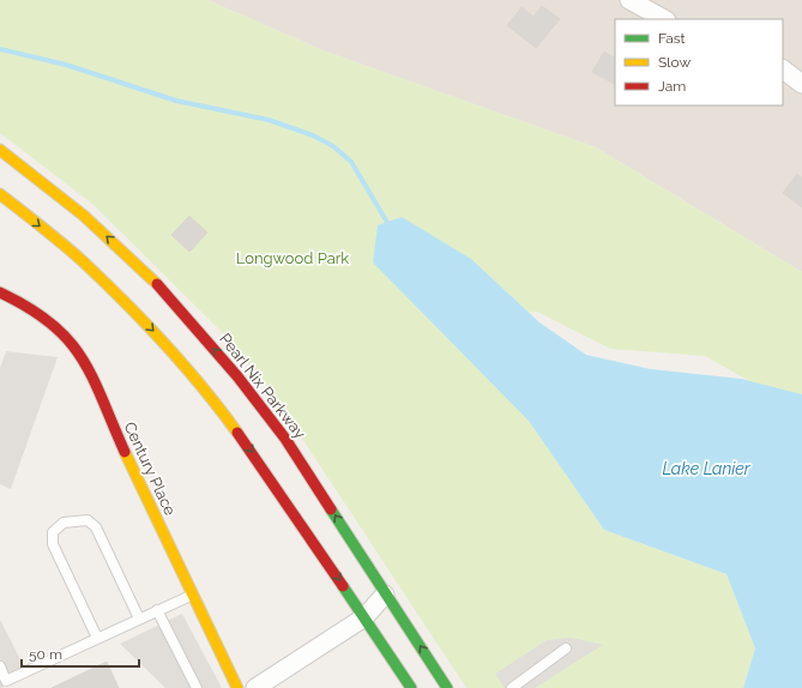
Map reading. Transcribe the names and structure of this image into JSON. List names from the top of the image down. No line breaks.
{"streets":{"street":["Pearl Nix Parkway","Century Place"]},"water":["Lake Lanier"],"parks":["Longwood Park"],"legend":["Fast","Slow","Jam"],"scale_bar":"50 m"}
